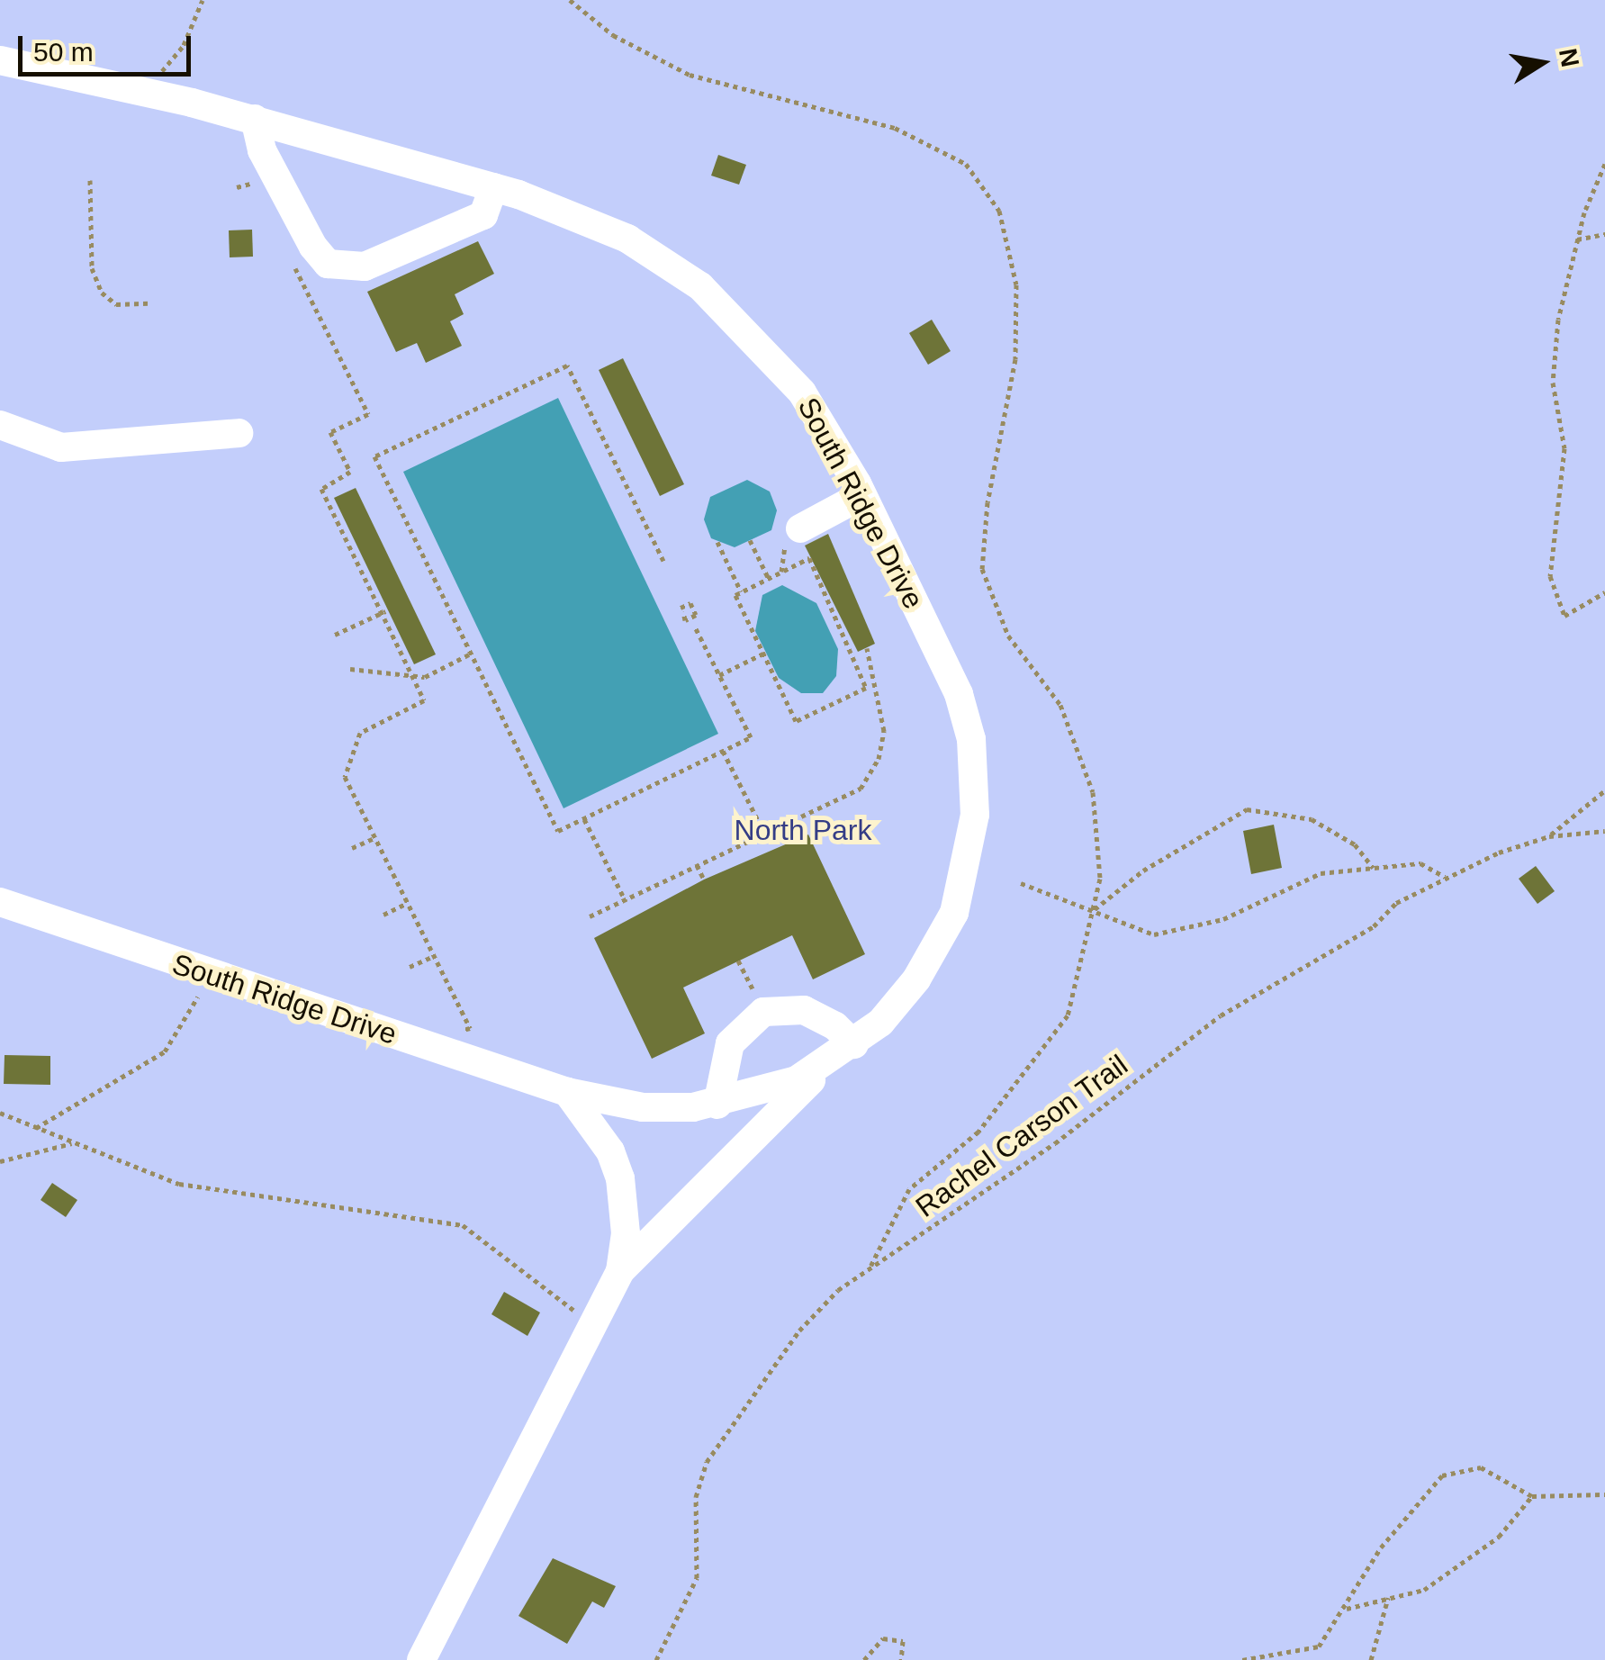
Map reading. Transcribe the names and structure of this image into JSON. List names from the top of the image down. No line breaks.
{"streets":{"street":["South Ridge Drive"],"path":["Rachel Carson Trail"]},"parks":["North Park"],"scale_bar":"50 m","north":"right"}
